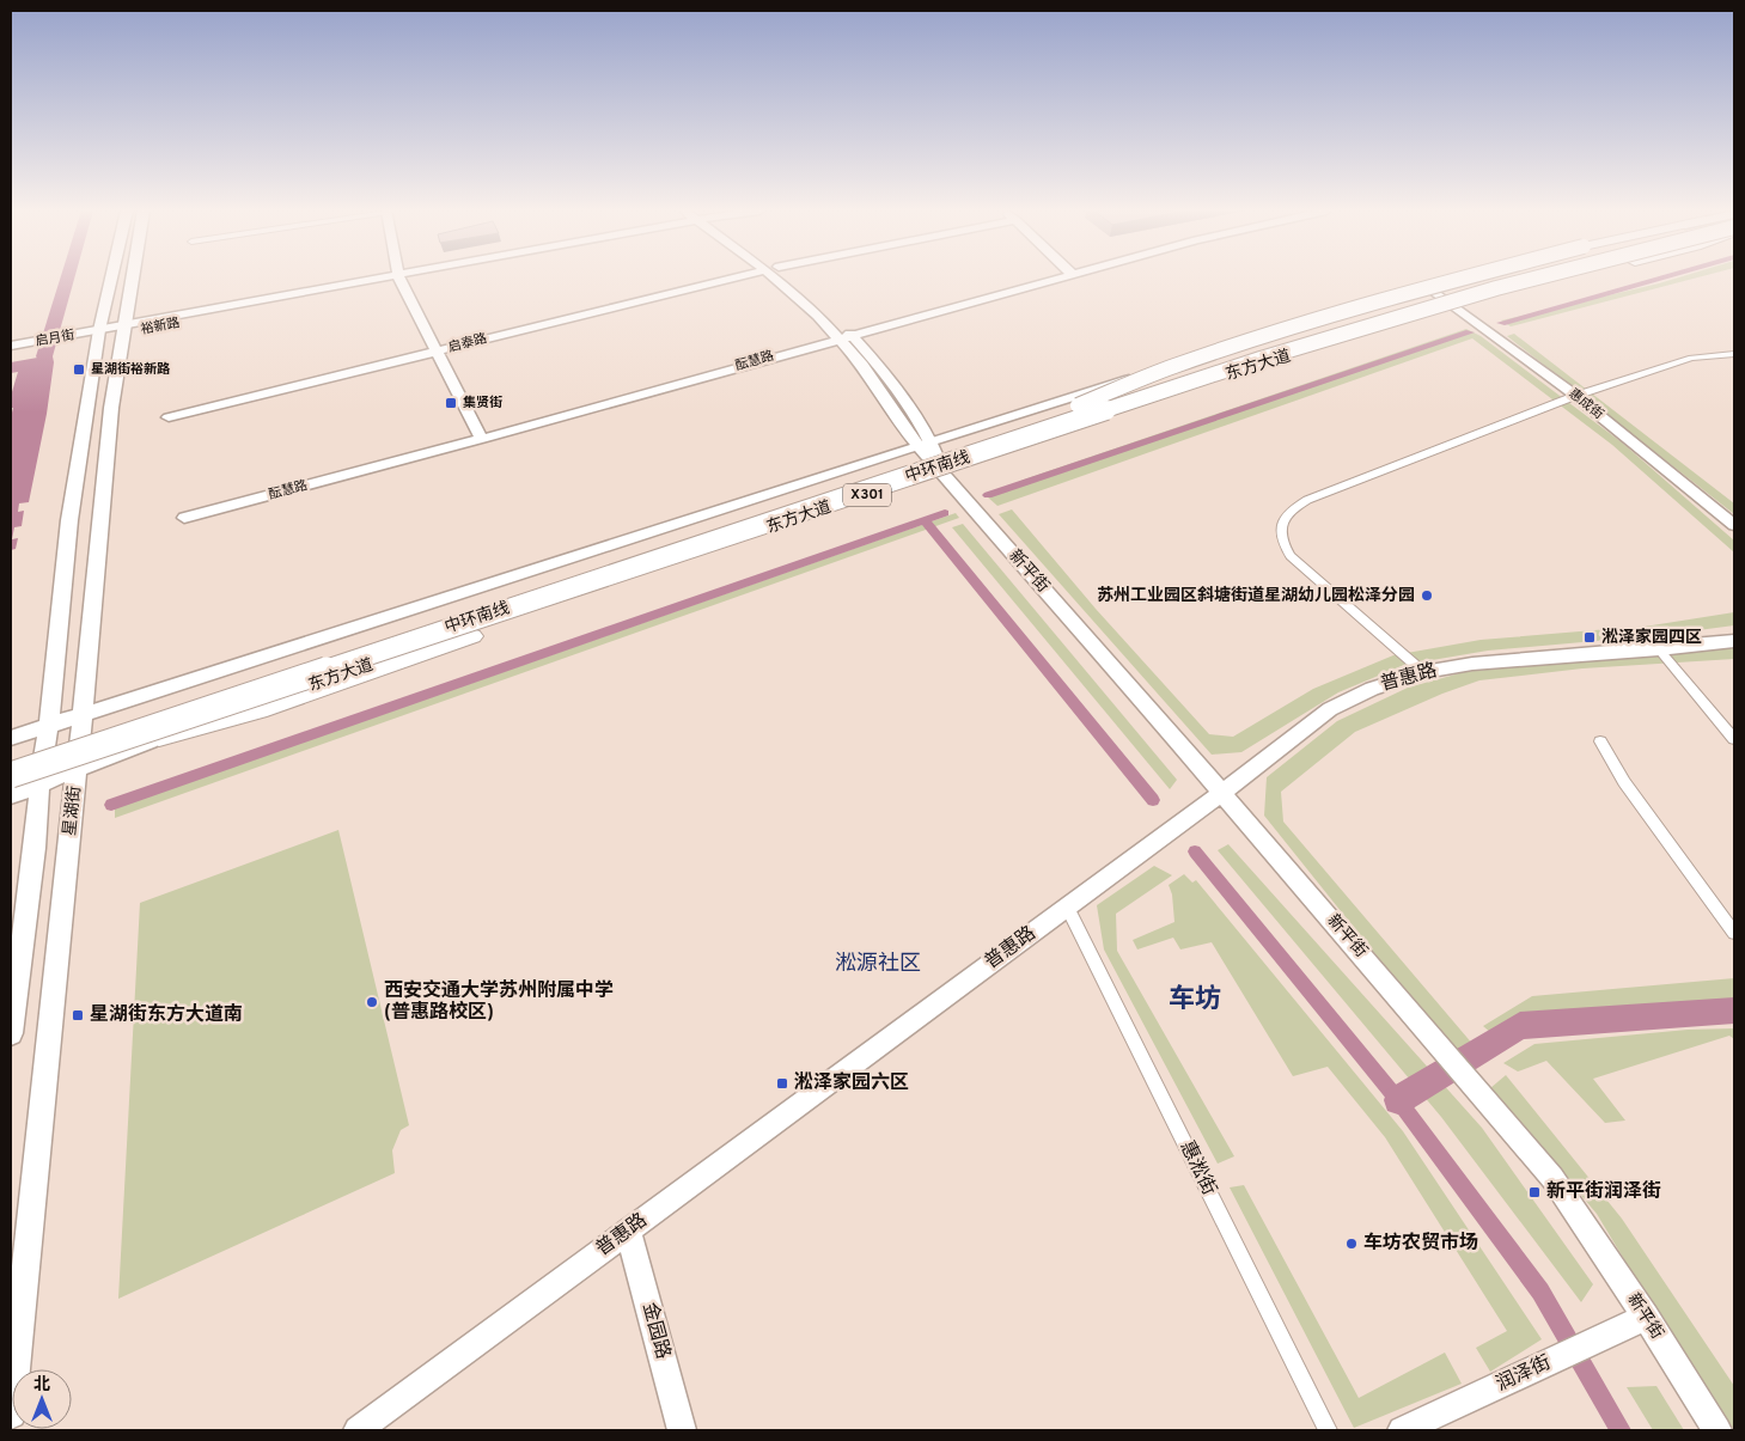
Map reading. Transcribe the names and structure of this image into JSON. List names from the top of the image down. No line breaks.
{"streets":{"highway":["中环南线"],"main road":["东方大道","X301","星湖街"],"street":["裕新路","启月街","启泰路","酝慧路","惠成街","新平街","普惠路","惠淞街","金园路","润泽街"]},"crossings":[["裕新路","启月街"],["裕新路","星湖街"],["启月街","星湖街"],["酝慧路","新平街"],["东方大道","惠成街"],["东方大道","新平街"],["东方大道","星湖街"],["新平街","普惠路"],["新平街","润泽街"],["普惠路","惠淞街"],["普惠路","金园路"]],"districts":["淞源社区","车坊"],"places":{"transit":["星湖街裕新路","集贤街","淞泽家园四区","星湖街东方大道南","淞泽家园六区","新平街润泽街"],"other":["苏州工业园区斜塘街道星湖幼儿园松泽分园","西安交通大学苏州附属中学 (普惠路校区)","车坊农贸市场"]},"north":"top"}
